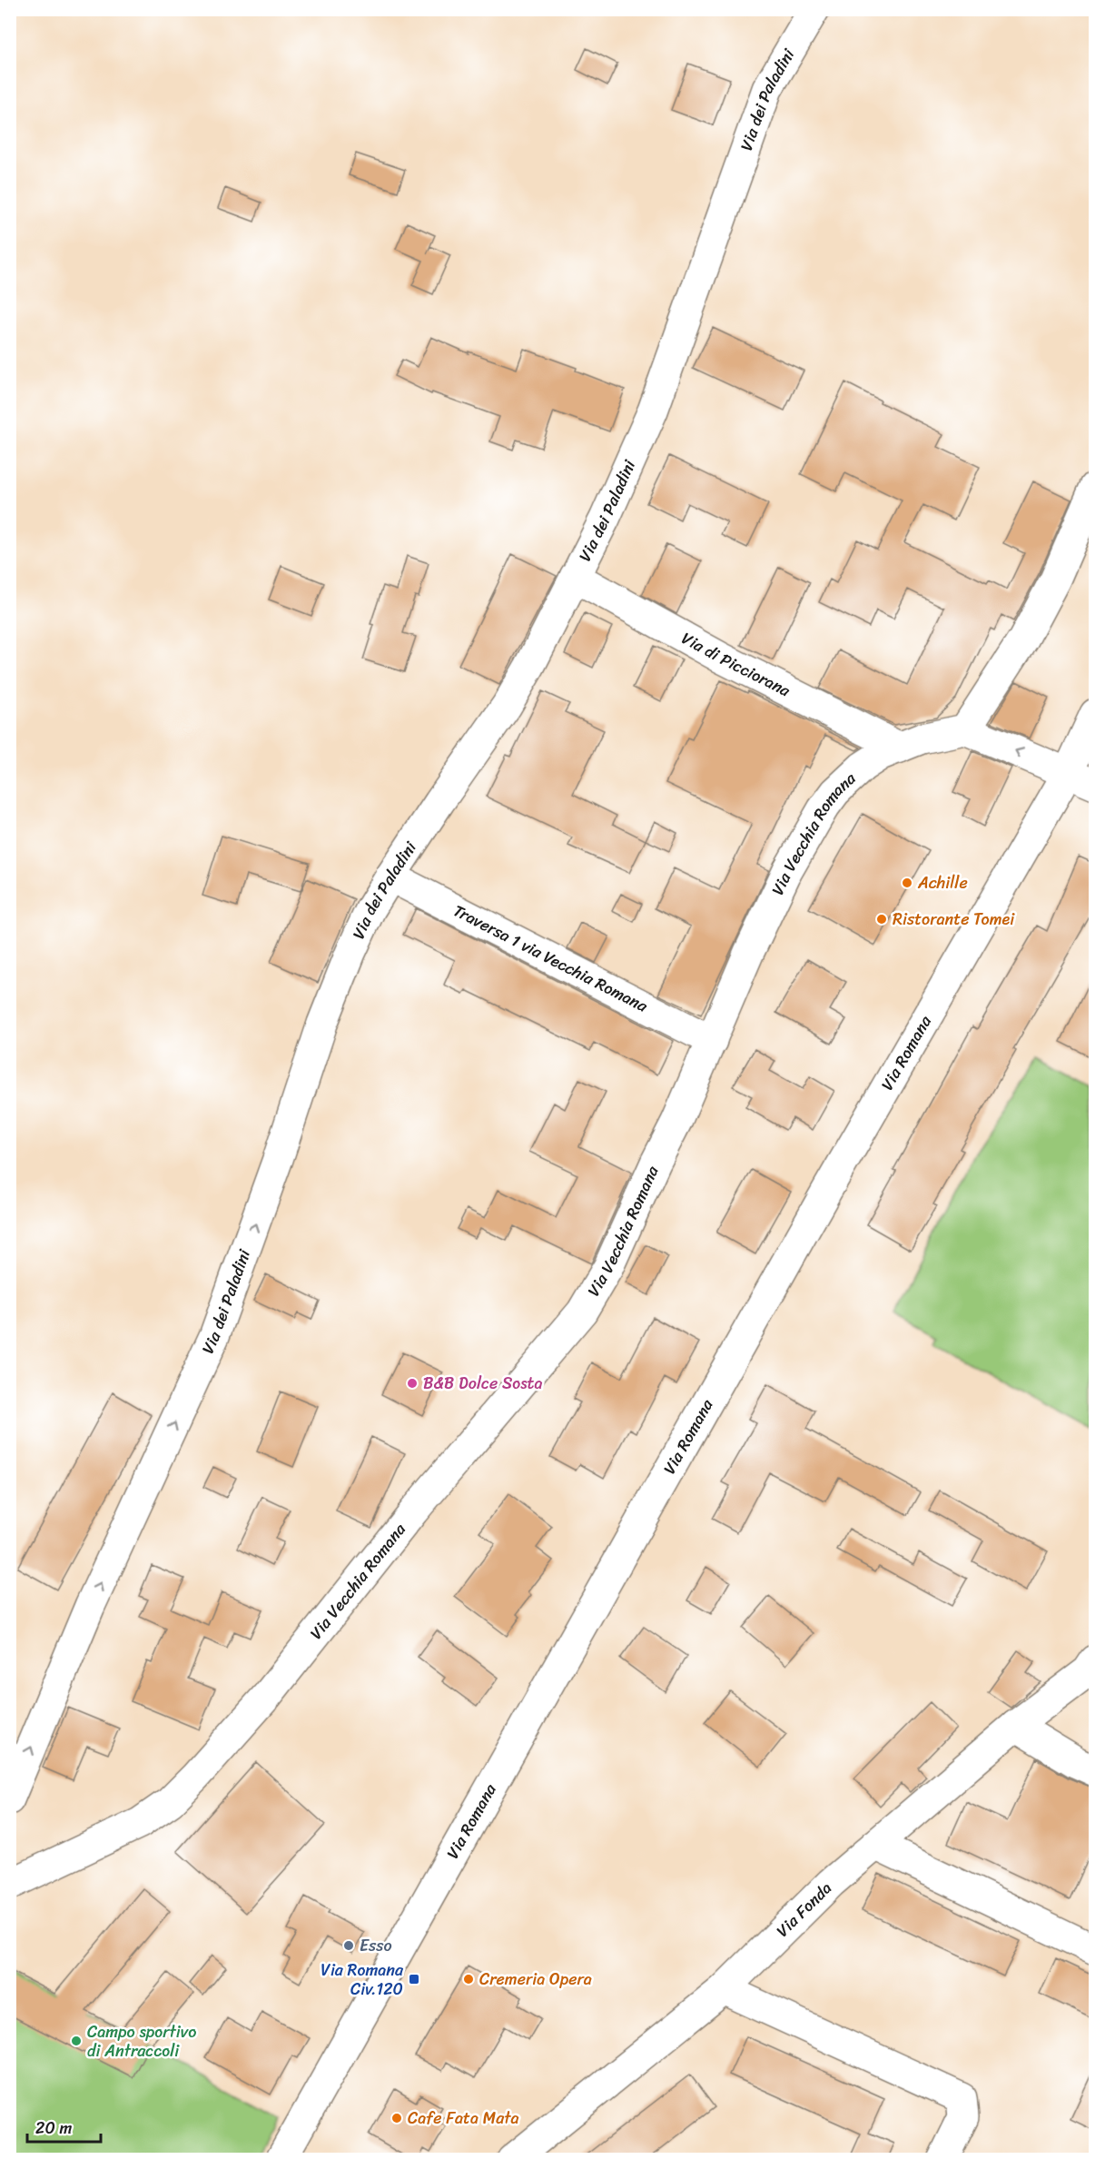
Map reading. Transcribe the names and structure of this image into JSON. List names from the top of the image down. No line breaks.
{"streets":{"street":["Via dei Paladini","Via di Picciorana","Via Vecchia Romana","Traversa 1 via Vecchia Romana","Via Romana","Via Fonda"]},"crossings":[["Via dei Paladini","Via di Picciorana"],["Via dei Paladini","Traversa 1 via Vecchia Romana"],["Via di Picciorana","Via Vecchia Romana"],["Via Vecchia Romana","Traversa 1 via Vecchia Romana"]],"one_way":["Via dei Paladini"],"places":{"other":["Achille","Ristorante Tomei","B&B Dolce Sosta","Esso","Cremeria Opera","Campo sportivo di Antraccoli","Cafe Fata Mata"],"transit":["Via Romana Civ.120"]},"scale_bar":"20 m"}
